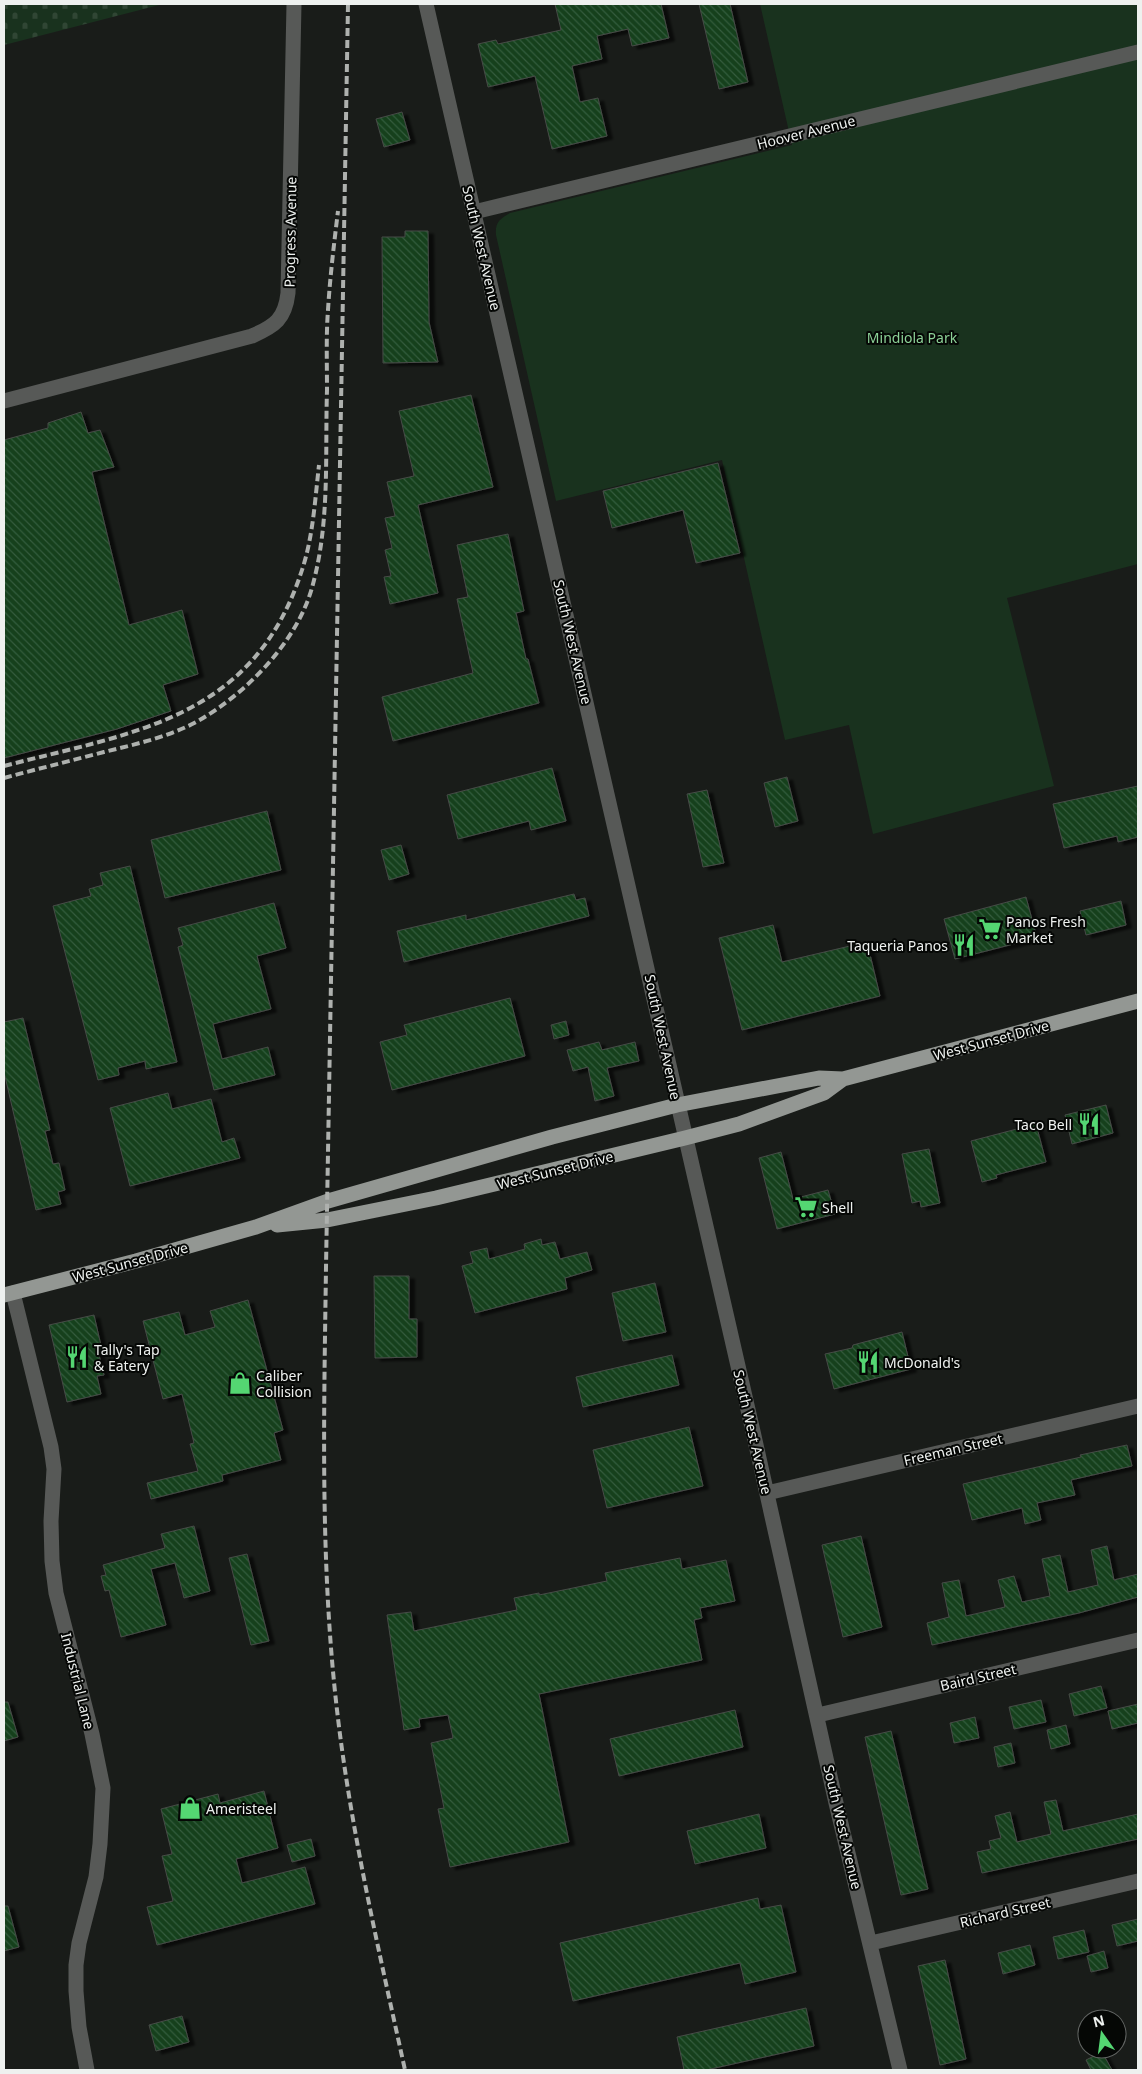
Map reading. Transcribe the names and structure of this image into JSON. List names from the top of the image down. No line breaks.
{"streets":{"main road":["West Sunset Drive"],"street":["Hoover Avenue","Progress Avenue","South West Avenue","Freeman Street","Baird Street","Industrial Lane","Richard Street"]},"crossings":[["Hoover Avenue","South West Avenue"],["South West Avenue","West Sunset Drive"],["South West Avenue","Freeman Street"],["South West Avenue","Baird Street"],["South West Avenue","Richard Street"],["West Sunset Drive","Industrial Lane"]],"parks":["Mindiola Park"],"places":{"supermarket":["Panos Fresh Market","Shell"],"restaurant":["Taqueria Panos","Taco Bell","Tally's Tap & Eatery","McDonald's"],"shop":["Caliber Collision","Ameristeel"]},"north":"top"}
